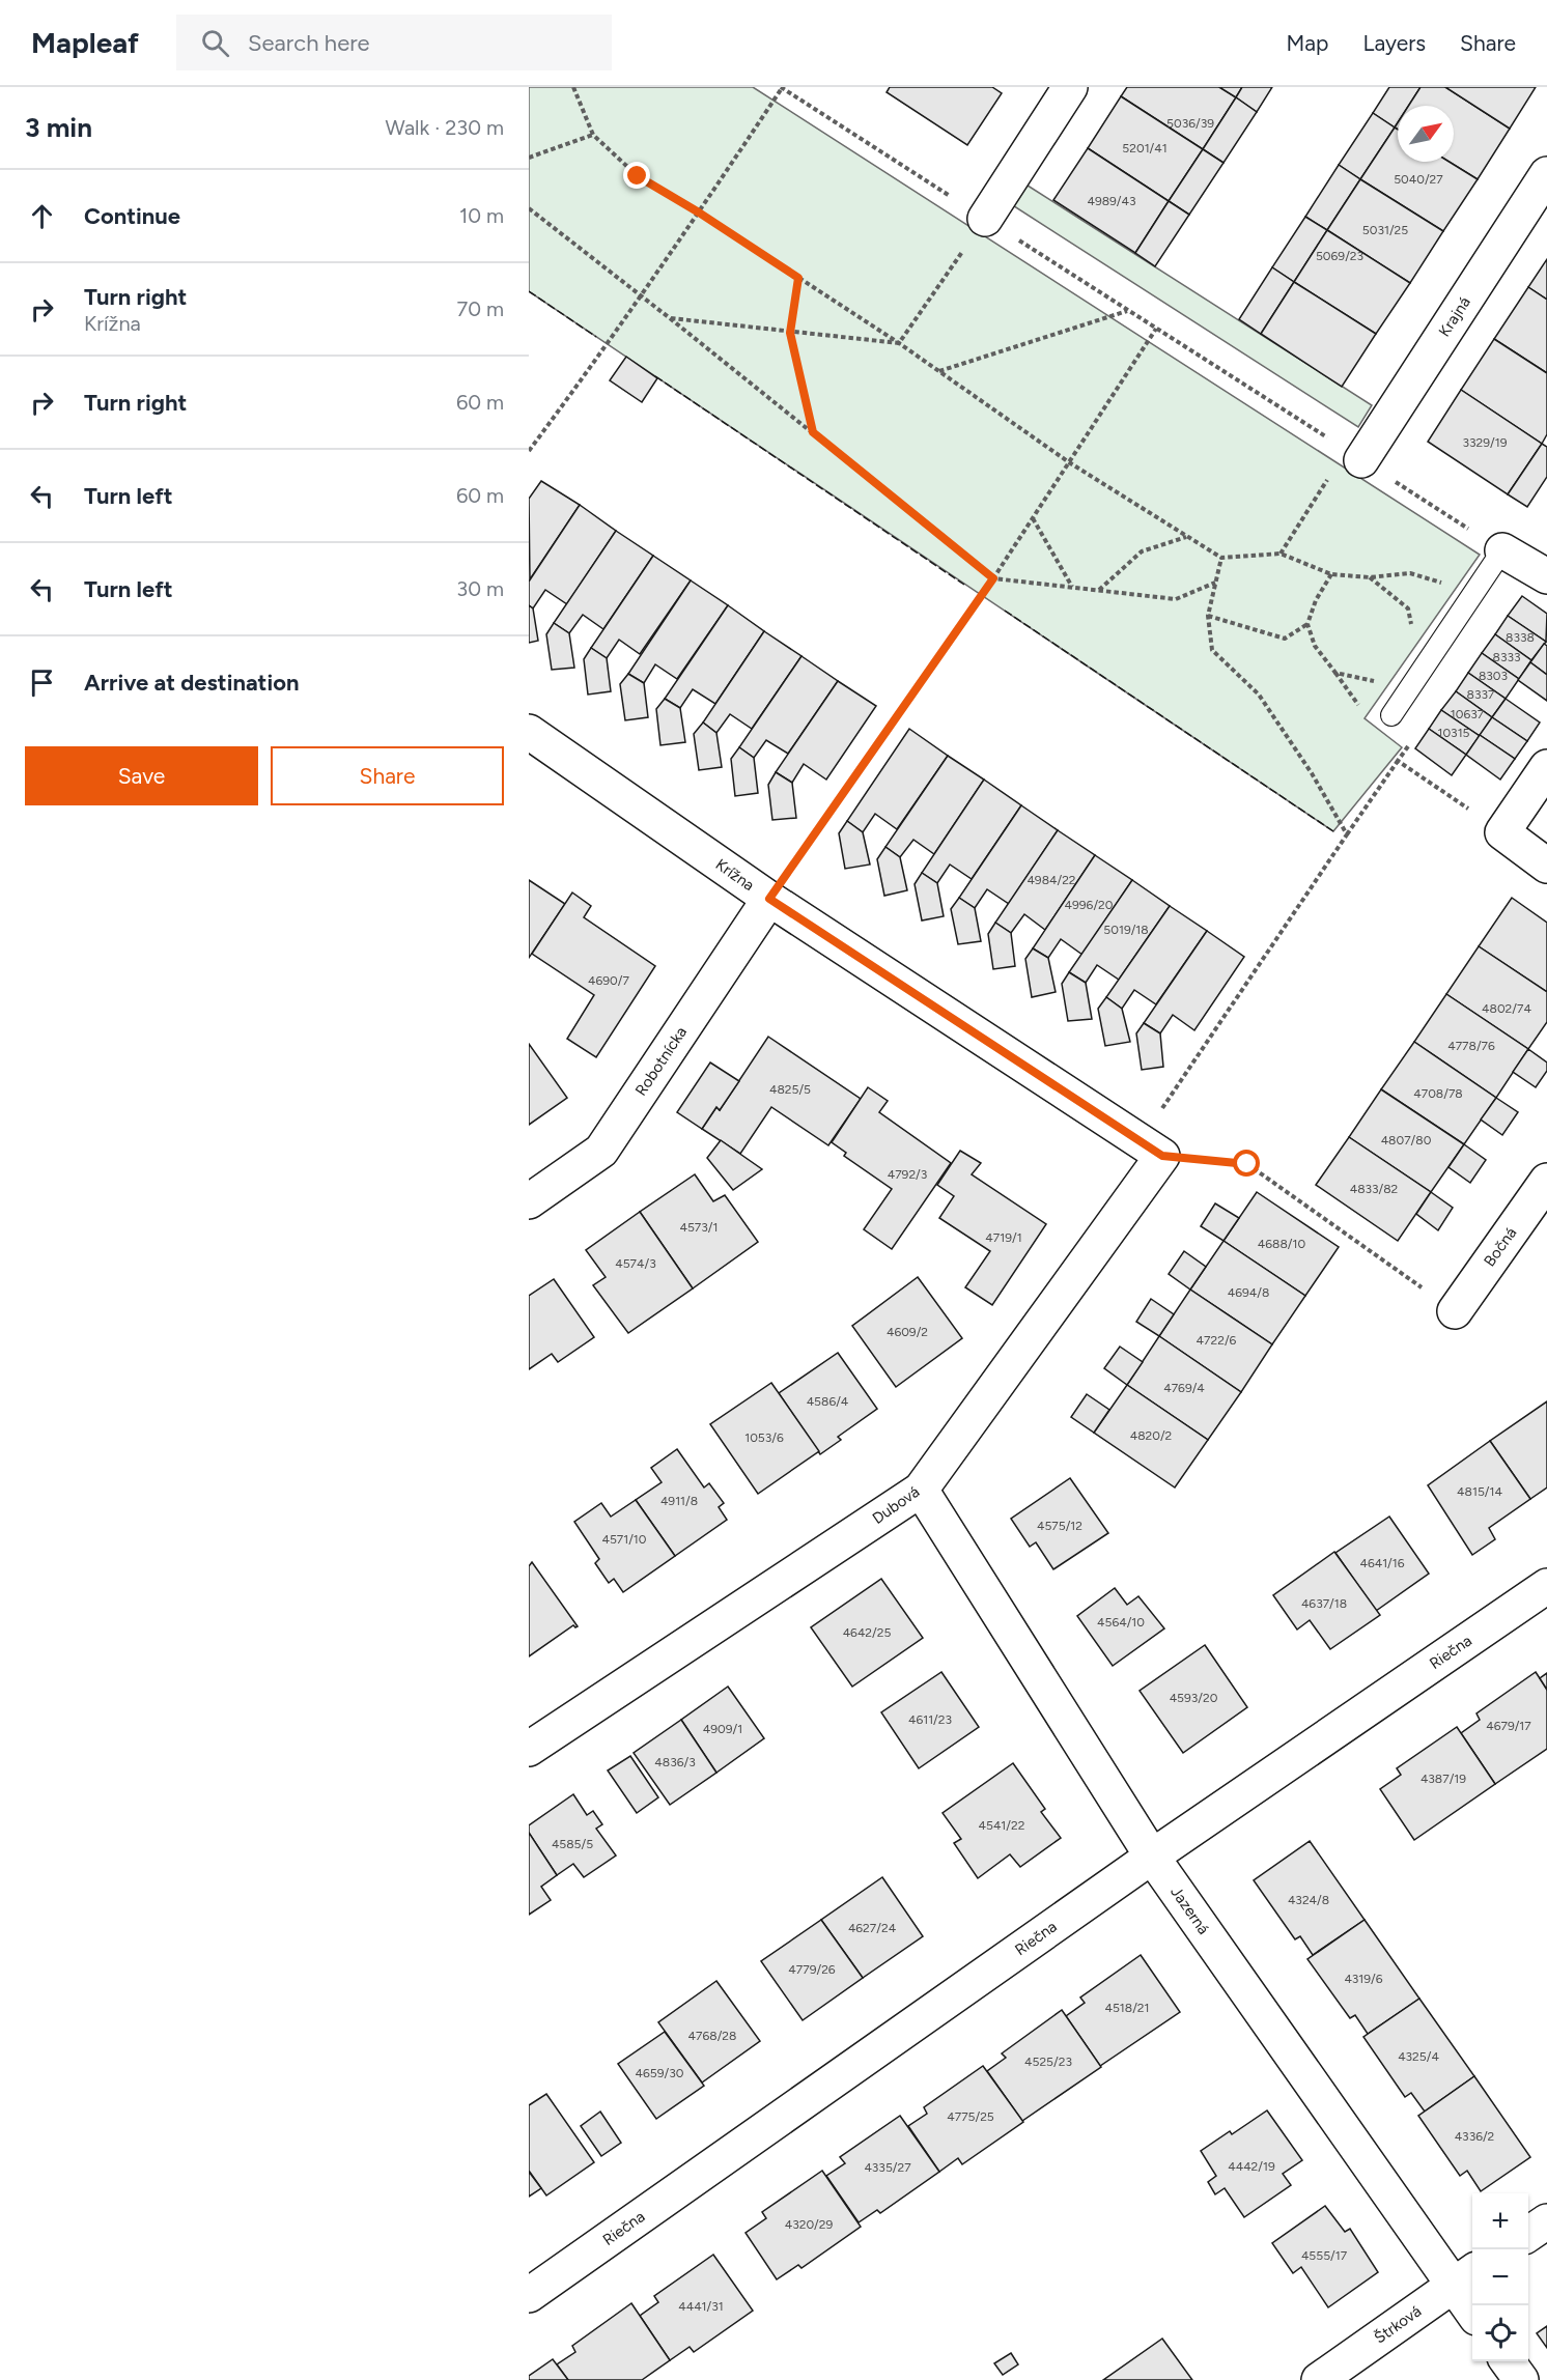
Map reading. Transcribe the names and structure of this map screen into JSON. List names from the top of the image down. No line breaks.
{"streets":{"street":["Krajná","Krížna","Robotnícka","Bočná","Dubová","Riečna","Jazerná","Štrková"]},"crossings":[["Krížna","Robotnícka"],["Krížna","Dubová"],["Dubová","Jazerná"],["Riečna","Jazerná"],["Jazerná","Štrková"]],"house_numbers":["5036/39","5201/41","5040/27","4989/43","5031/25","5069/23","3329/19","8338","8333","8303","8337","10637","10315","4984/22","4996/20","5019/18","4690/7","4802/74","4778/76","4825/5","4708/78","4807/80","4792/3","4833/82","4573/1","4719/1","4688/10","4574/3","4694/8","4609/2","4722/6","4769/4","4586/4","4820/2","1053/6","4815/14","4911/8","4575/12","4571/10","4641/16","4637/18","4564/10","4642/25","4593/20","4611/23","4679/17","4909/1","4836/3","4387/19","4541/22","4585/5","4324/8","4627/24","4779/26","4319/6","4518/21","4768/28","4325/4","4525/23","4659/30","4775/25","4336/2","4442/19","4335/27","4320/29","4555/17","4441/31"],"north":"top right","page":{"header":"Mapleaf","search":"Search here","nav":["Map","Layers","Share"],"heading":["3 min","Walk · 230 m"],"list":[["Continue","10 m"],["Turn right","Krížna","70 m"],["Turn right","60 m"],["Turn left","60 m"],["Turn left","30 m"],"Arrive at destination"],"buttons":["Save","Share"],"map_buttons":["+","−"]}}
